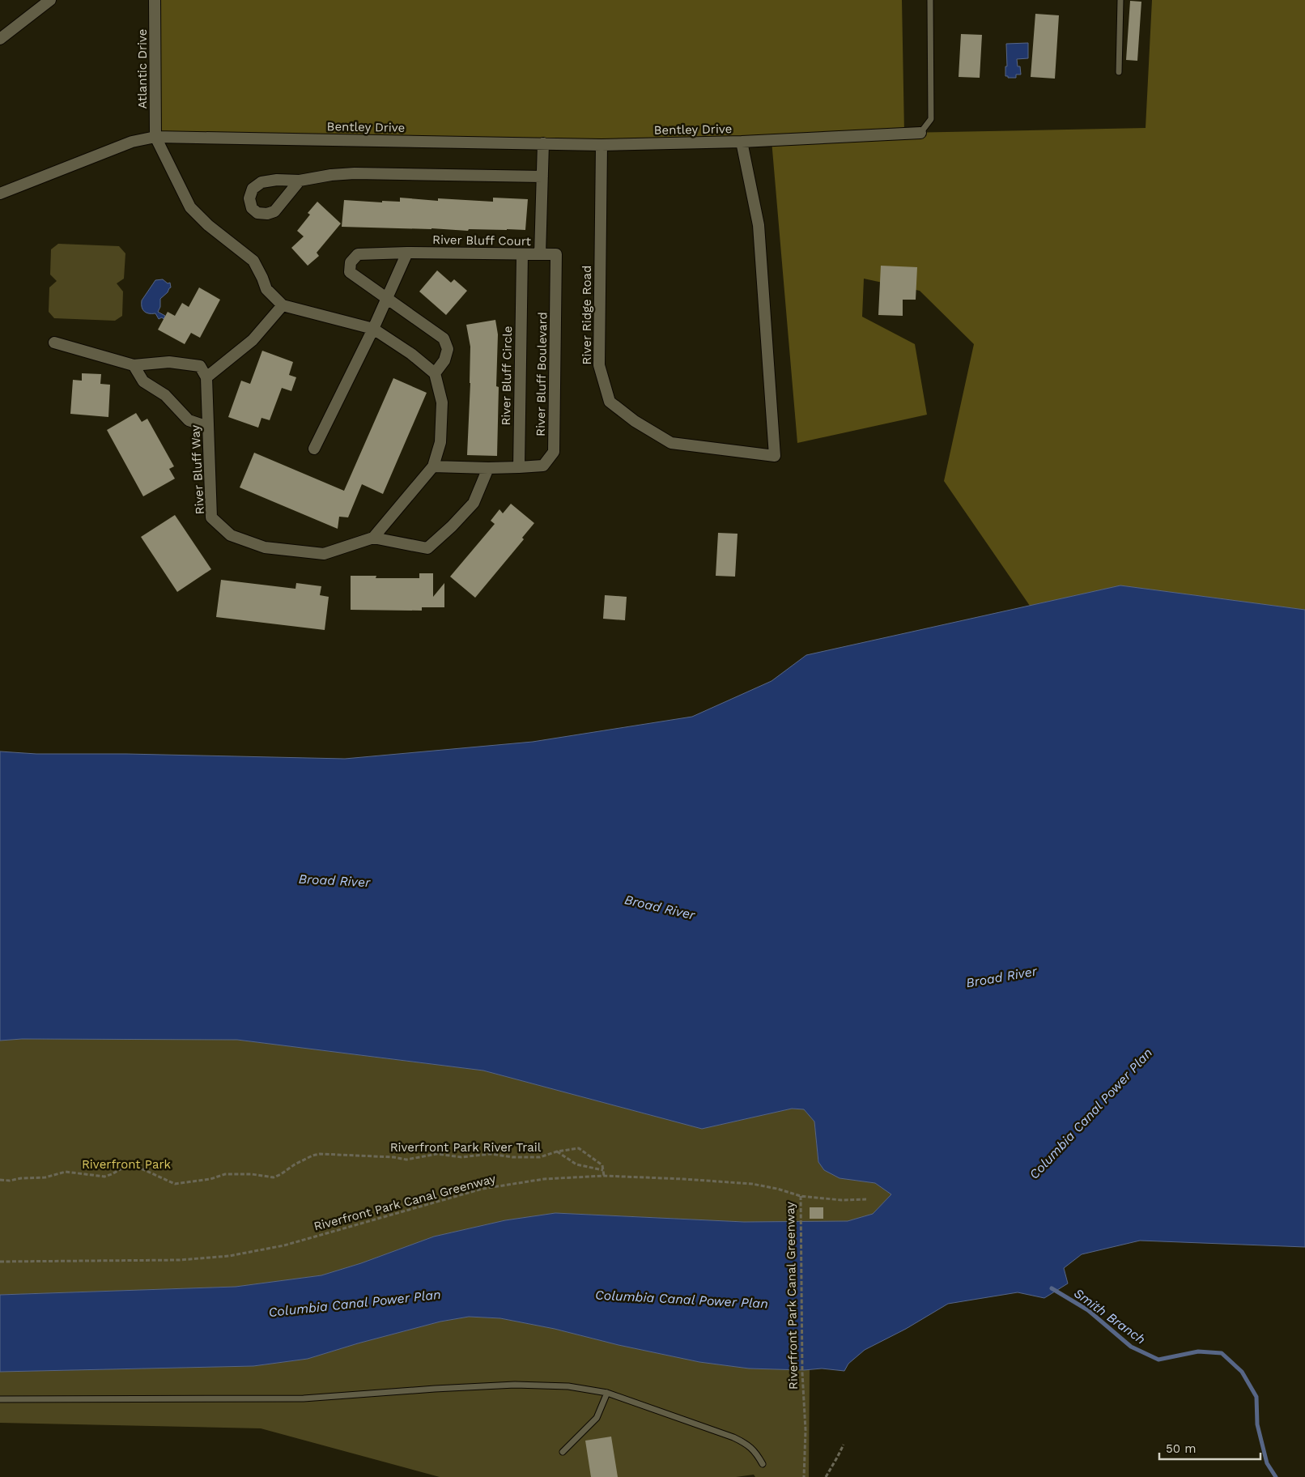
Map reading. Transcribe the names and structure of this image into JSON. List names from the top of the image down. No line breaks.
{"streets":{"street":["Atlantic Drive","Bentley Drive","River Bluff Court","River Ridge Road","River Bluff Boulevard","River Bluff Circle","River Bluff Way"],"path":["Riverfront Park River Trail","Riverfront Park Canal Greenway"]},"crossings":[["Atlantic Drive","Bentley Drive"],["Bentley Drive","River Ridge Road"],["River Bluff Court","River Bluff Boulevard"],["River Bluff Court","River Bluff Circle"],["River Bluff Boulevard","River Bluff Circle"]],"water":["Broad River","Columbia Canal Power Plan","Smith Branch"],"parks":["Riverfront Park"],"scale_bar":"50 m"}
